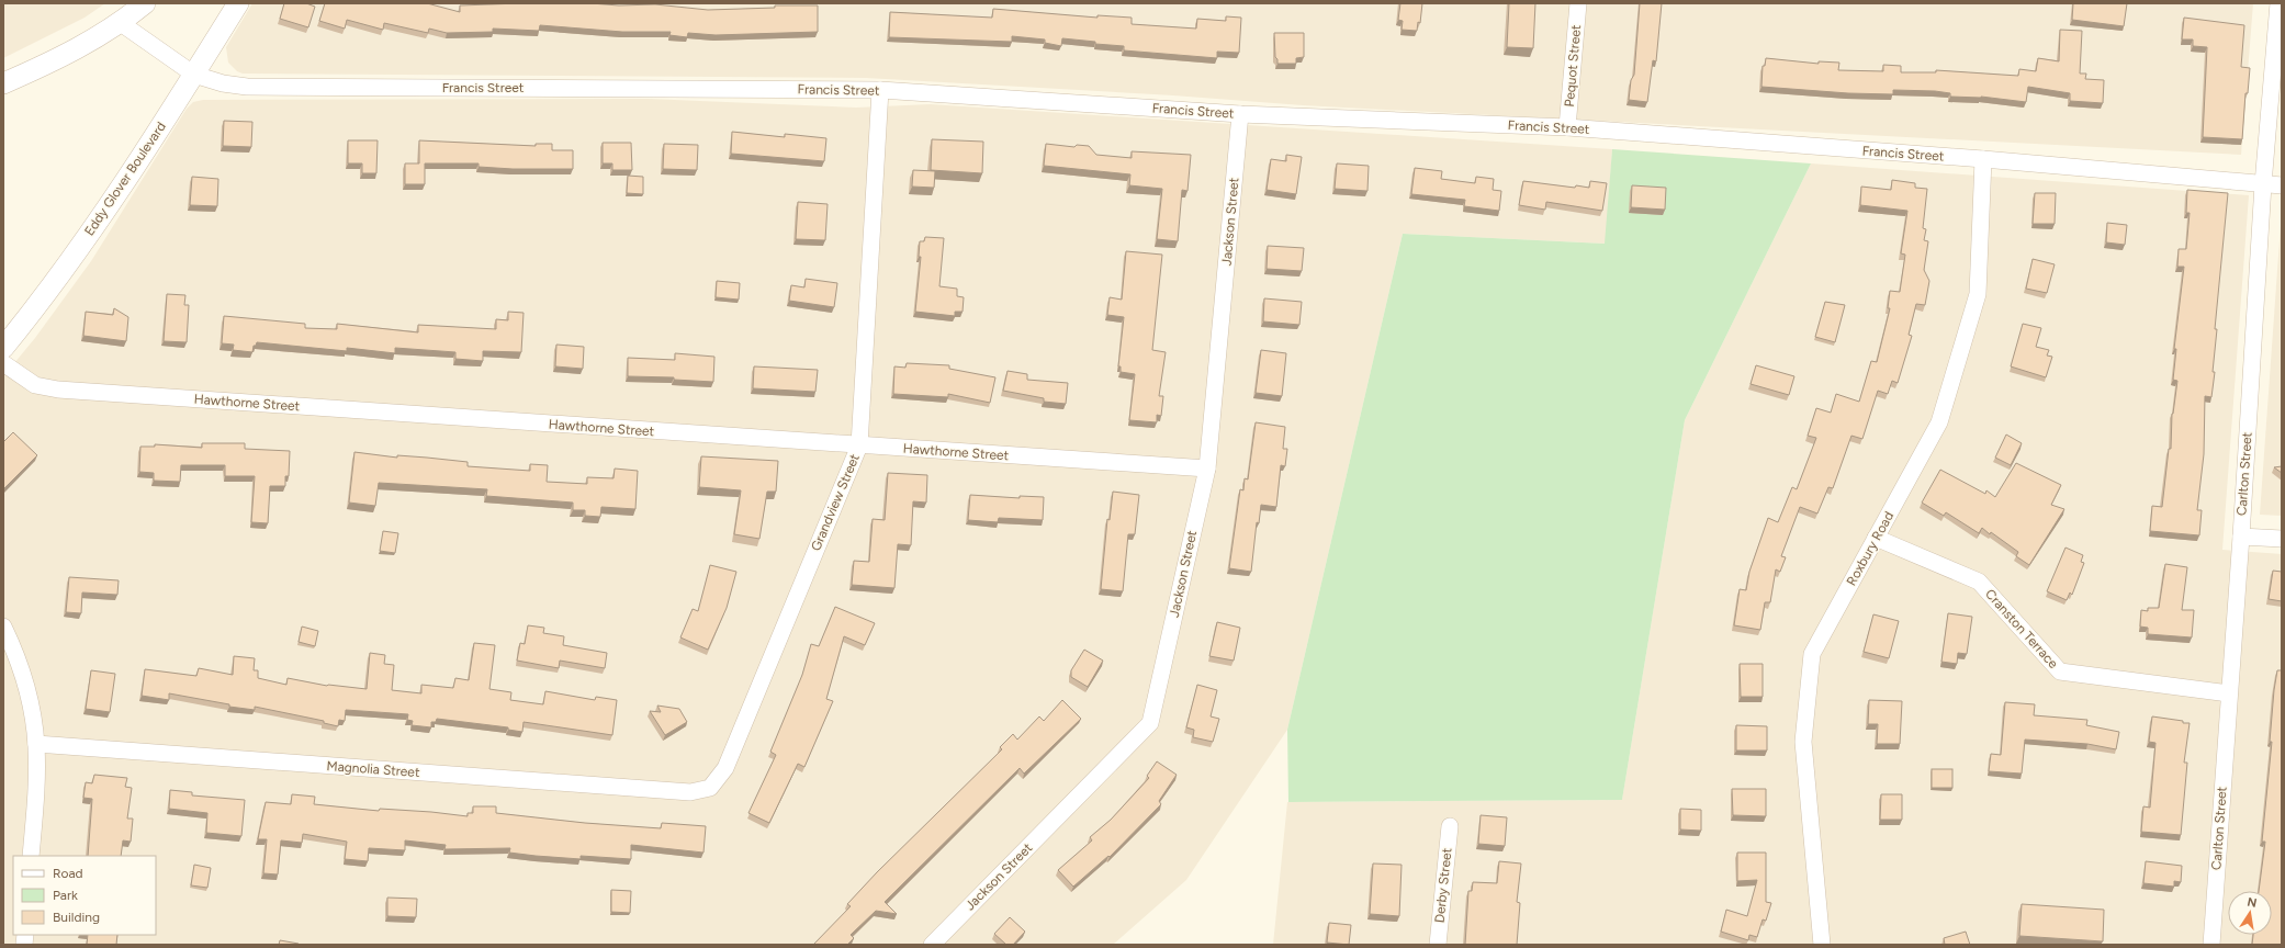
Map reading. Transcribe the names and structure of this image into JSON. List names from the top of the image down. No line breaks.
{"streets":{"street":["Pequot Street","Francis Street","Eddy Glover Boulevard","Jackson Street","Hawthorne Street","Carlton Street","Grandview Street","Roxbury Road","Cranston Terrace","Magnolia Street","Derby Street"]},"crossings":[["Pequot Street","Francis Street"],["Francis Street","Eddy Glover Boulevard"],["Francis Street","Jackson Street"],["Francis Street","Carlton Street"],["Francis Street","Grandview Street"],["Francis Street","Roxbury Road"],["Jackson Street","Hawthorne Street"],["Hawthorne Street","Grandview Street"],["Carlton Street","Cranston Terrace"],["Grandview Street","Magnolia Street"],["Roxbury Road","Cranston Terrace"]],"legend":["Road","Park","Building"],"north":"top"}
